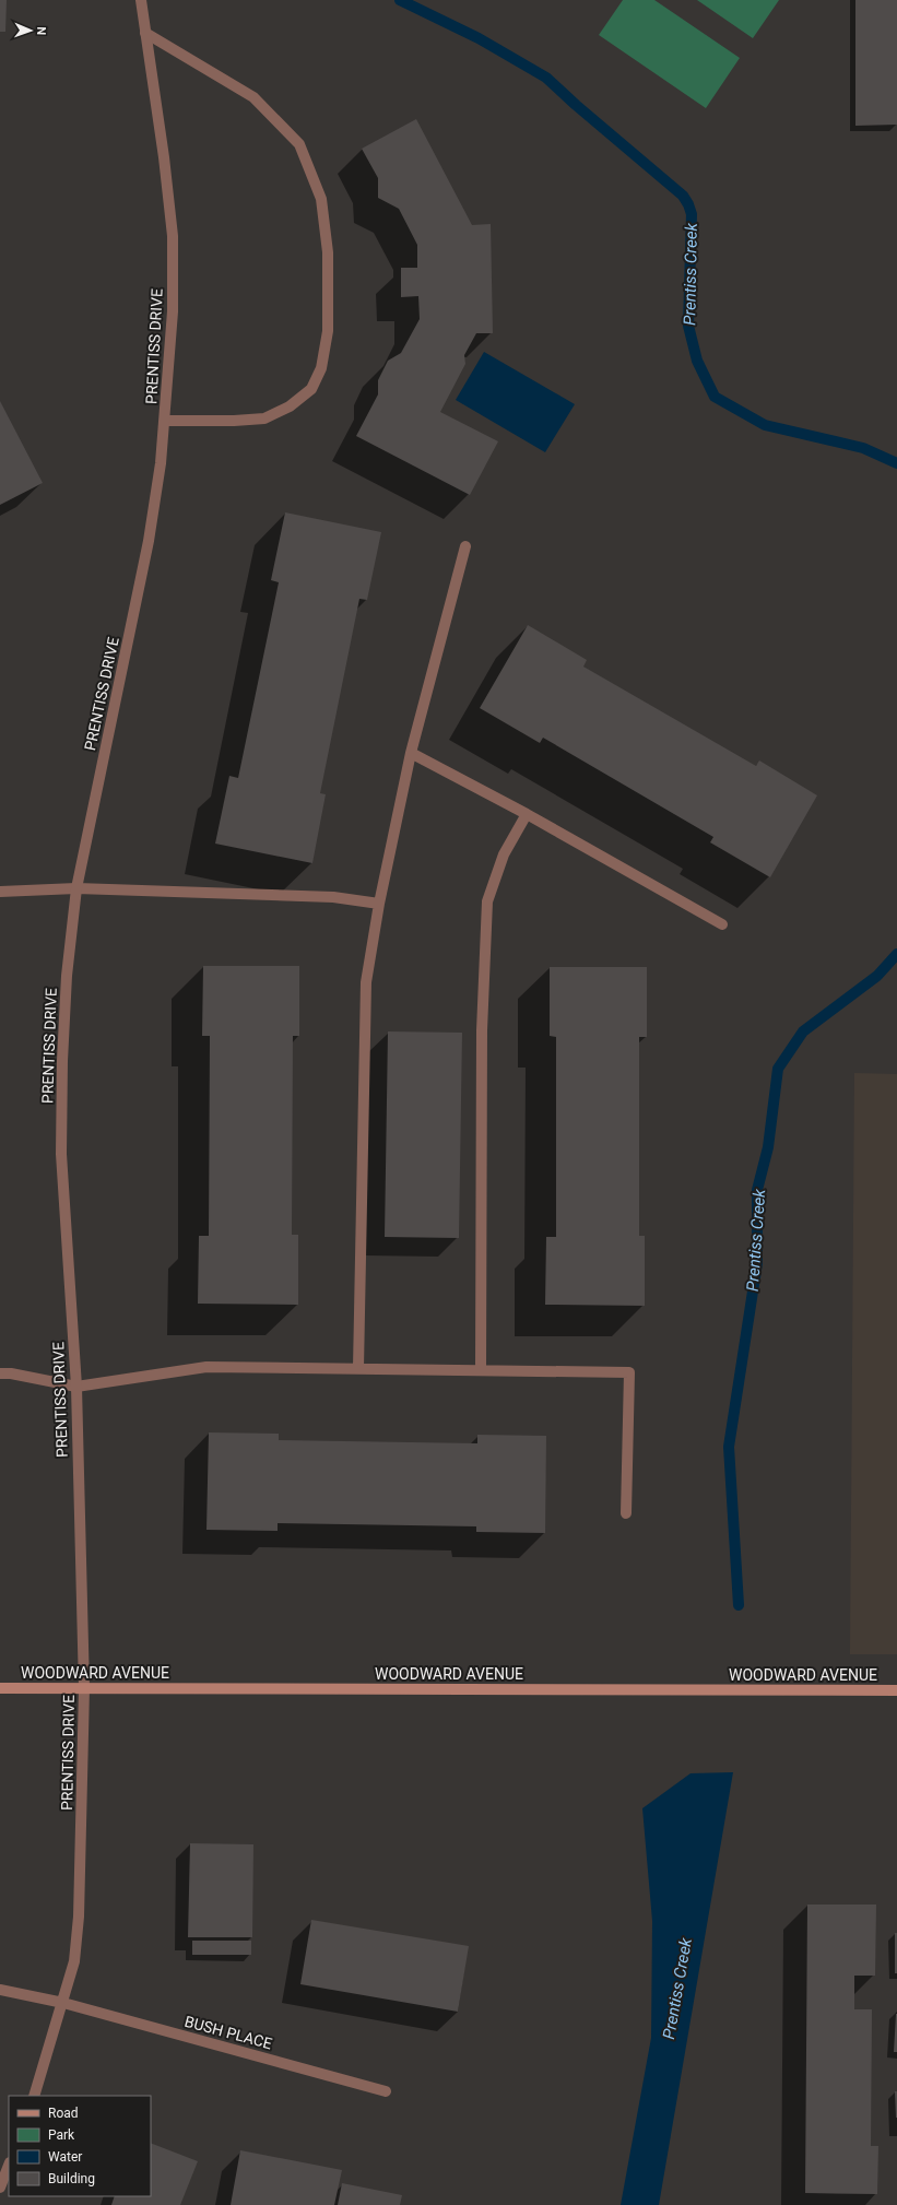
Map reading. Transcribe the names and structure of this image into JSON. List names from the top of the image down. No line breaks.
{"streets":{"main road":["WOODWARD AVENUE"],"street":["PRENTISS DRIVE","BUSH PLACE"]},"crossings":[["PRENTISS DRIVE","WOODWARD AVENUE"],["PRENTISS DRIVE","BUSH PLACE"]],"water":["Prentiss Creek"],"legend":["Road","Park","Water","Building"],"north":"right"}
